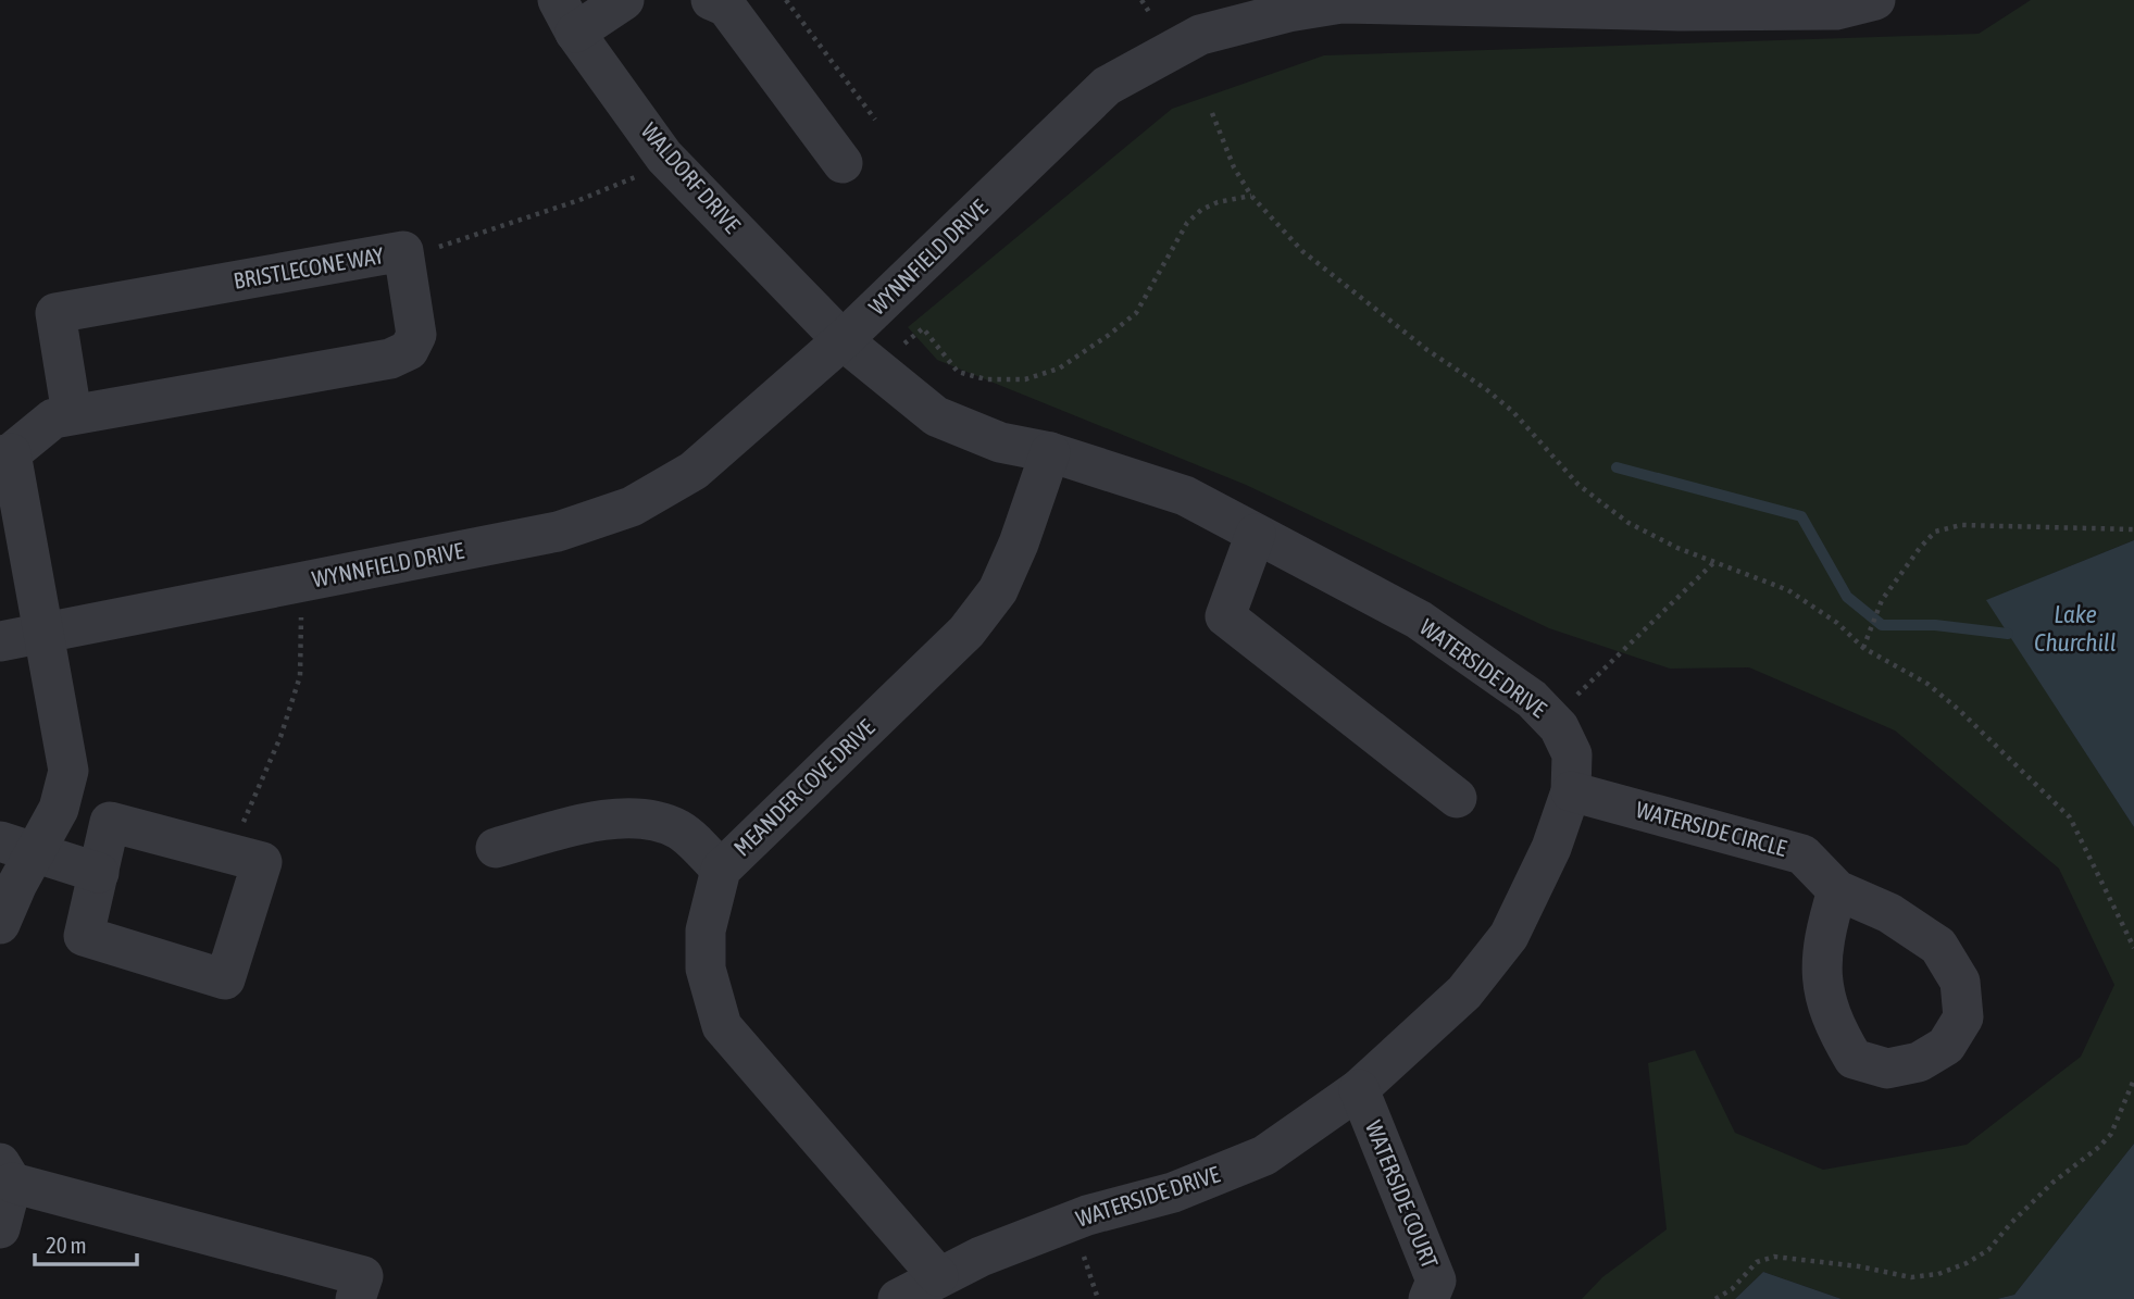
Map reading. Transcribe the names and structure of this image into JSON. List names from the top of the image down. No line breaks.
{"streets":{"street":["WALDORF DRIVE","WYNNFIELD DRIVE","BRISTLECONE WAY","WATERSIDE DRIVE","MEANDER COVE DRIVE","WATERSIDE CIRCLE","WATERSIDE COURT"]},"crossings":[["WALDORF DRIVE","WYNNFIELD DRIVE"],["WALDORF DRIVE","WATERSIDE DRIVE"],["WYNNFIELD DRIVE","BRISTLECONE WAY"],["WYNNFIELD DRIVE","WATERSIDE DRIVE"],["WATERSIDE DRIVE","MEANDER COVE DRIVE"],["WATERSIDE DRIVE","WATERSIDE CIRCLE"],["WATERSIDE DRIVE","WATERSIDE COURT"]],"water":["Lake Churchill"],"scale_bar":"20 m"}
